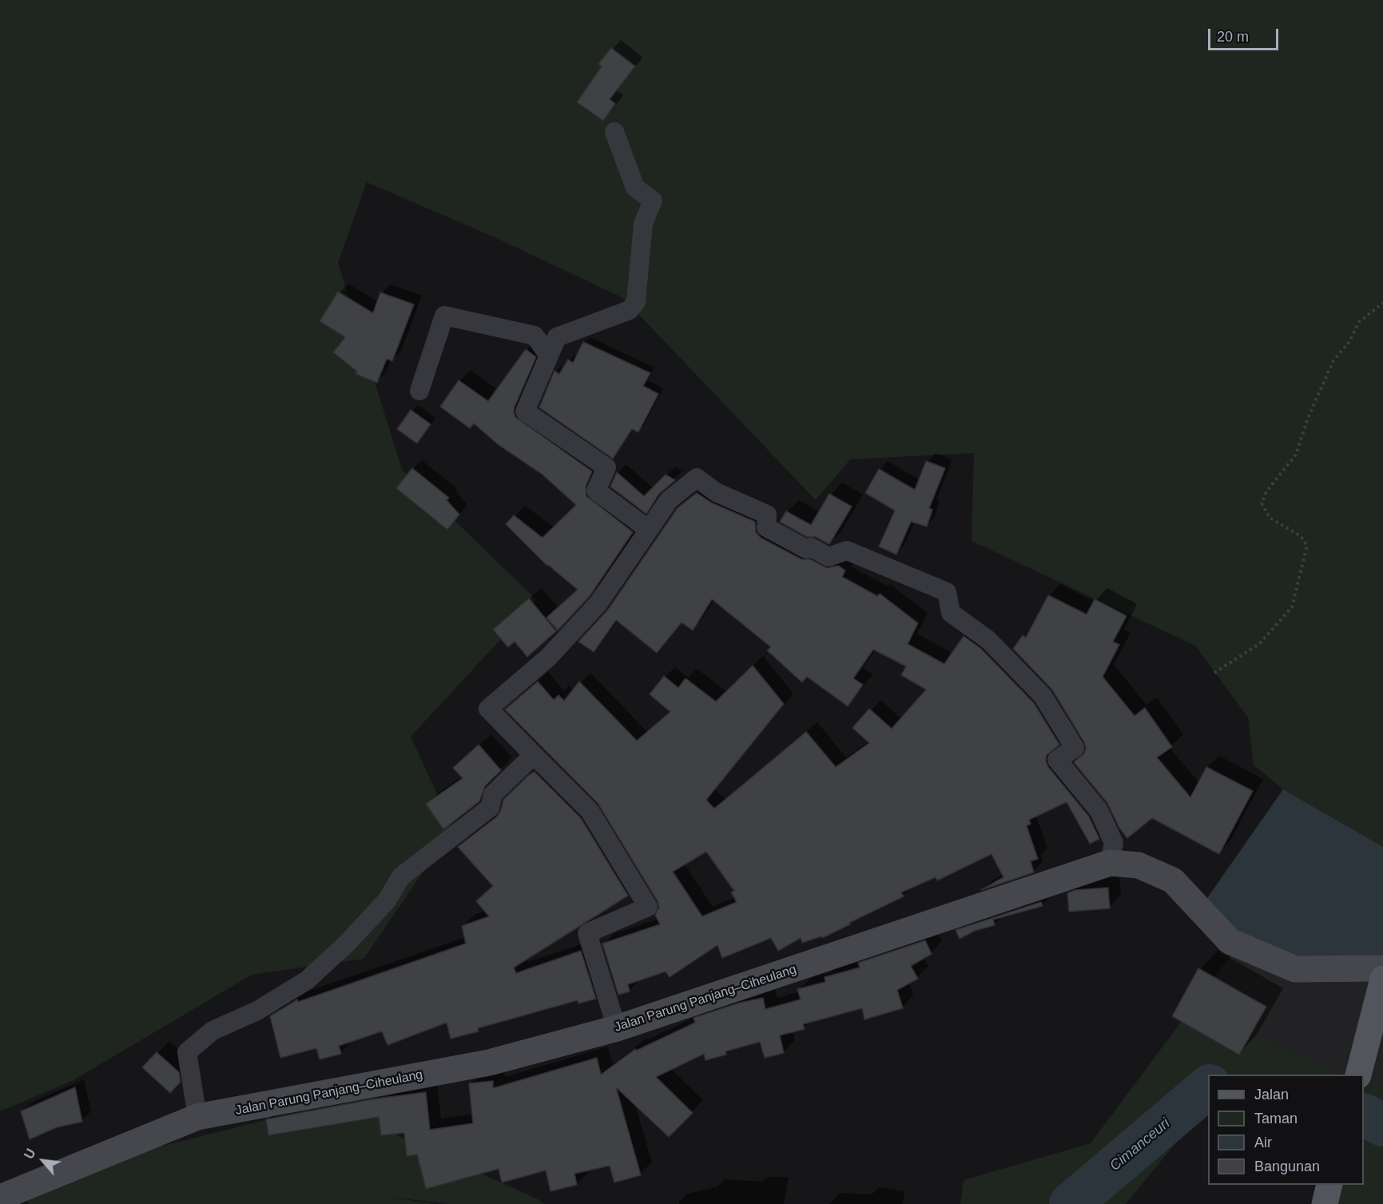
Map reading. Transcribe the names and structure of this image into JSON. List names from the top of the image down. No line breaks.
{"streets":{"street":["Jalan Parung Panjang–Ciheulang"]},"water":["Cimanceuri"],"legend":["Jalan","Taman","Air","Bangunan"],"scale_bar":"20 m","north":"top left"}
